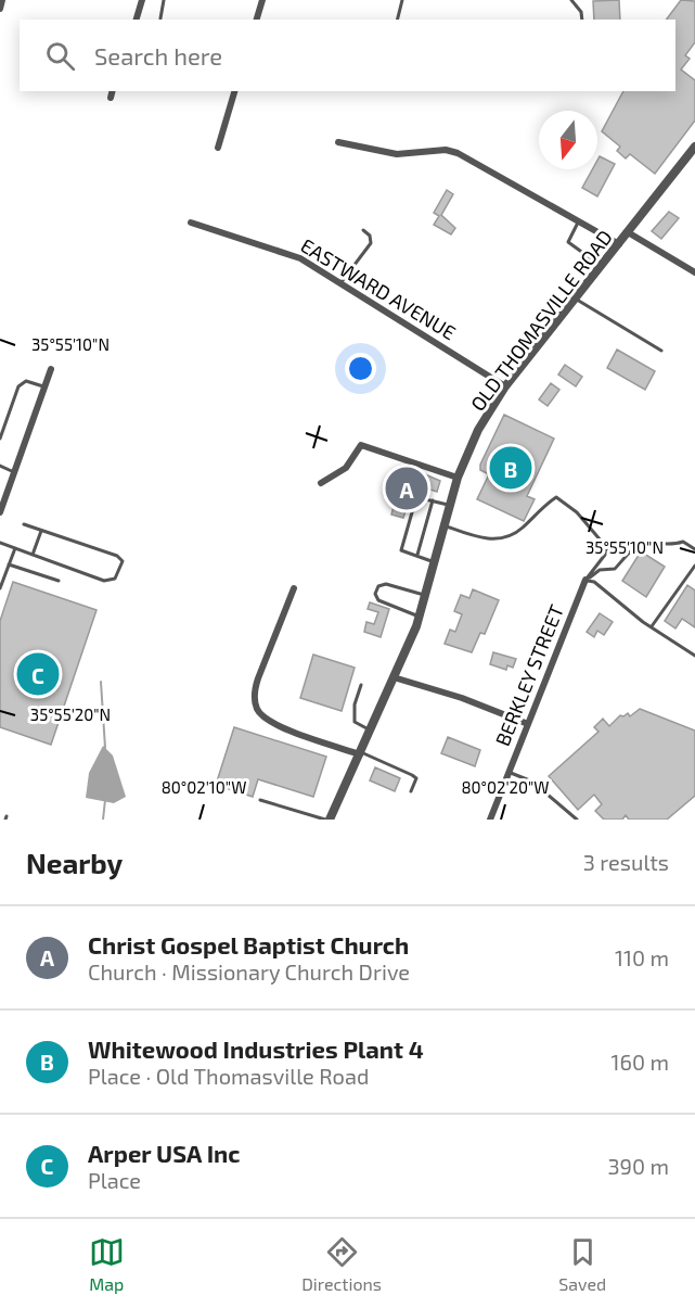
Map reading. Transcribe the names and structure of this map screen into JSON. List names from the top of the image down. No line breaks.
{"streets":{"street":["EASTWARD AVENUE","OLD THOMASVILLE ROAD","BERKLEY STREET"]},"crossings":[["EASTWARD AVENUE","OLD THOMASVILLE ROAD"]],"north":"bottom","page":{"search":"Search here","pins":["B","A","C"],"heading":["Nearby","3 results"],"list":[{"mark":"A","name":"Christ Gospel Baptist Church","note":"Church · Missionary Church Drive","value":"110 m"},{"mark":"B","name":"Whitewood Industries Plant 4","note":"Place · Old Thomasville Road","value":"160 m"},{"mark":"C","name":"Arper USA Inc","note":"Place","value":"390 m"}],"nav":["Map","Directions","Saved"]},"coordinates":["35°55'10\"N","35°55'20\"N","80°02'10\"W","80°02'20\"W"]}
